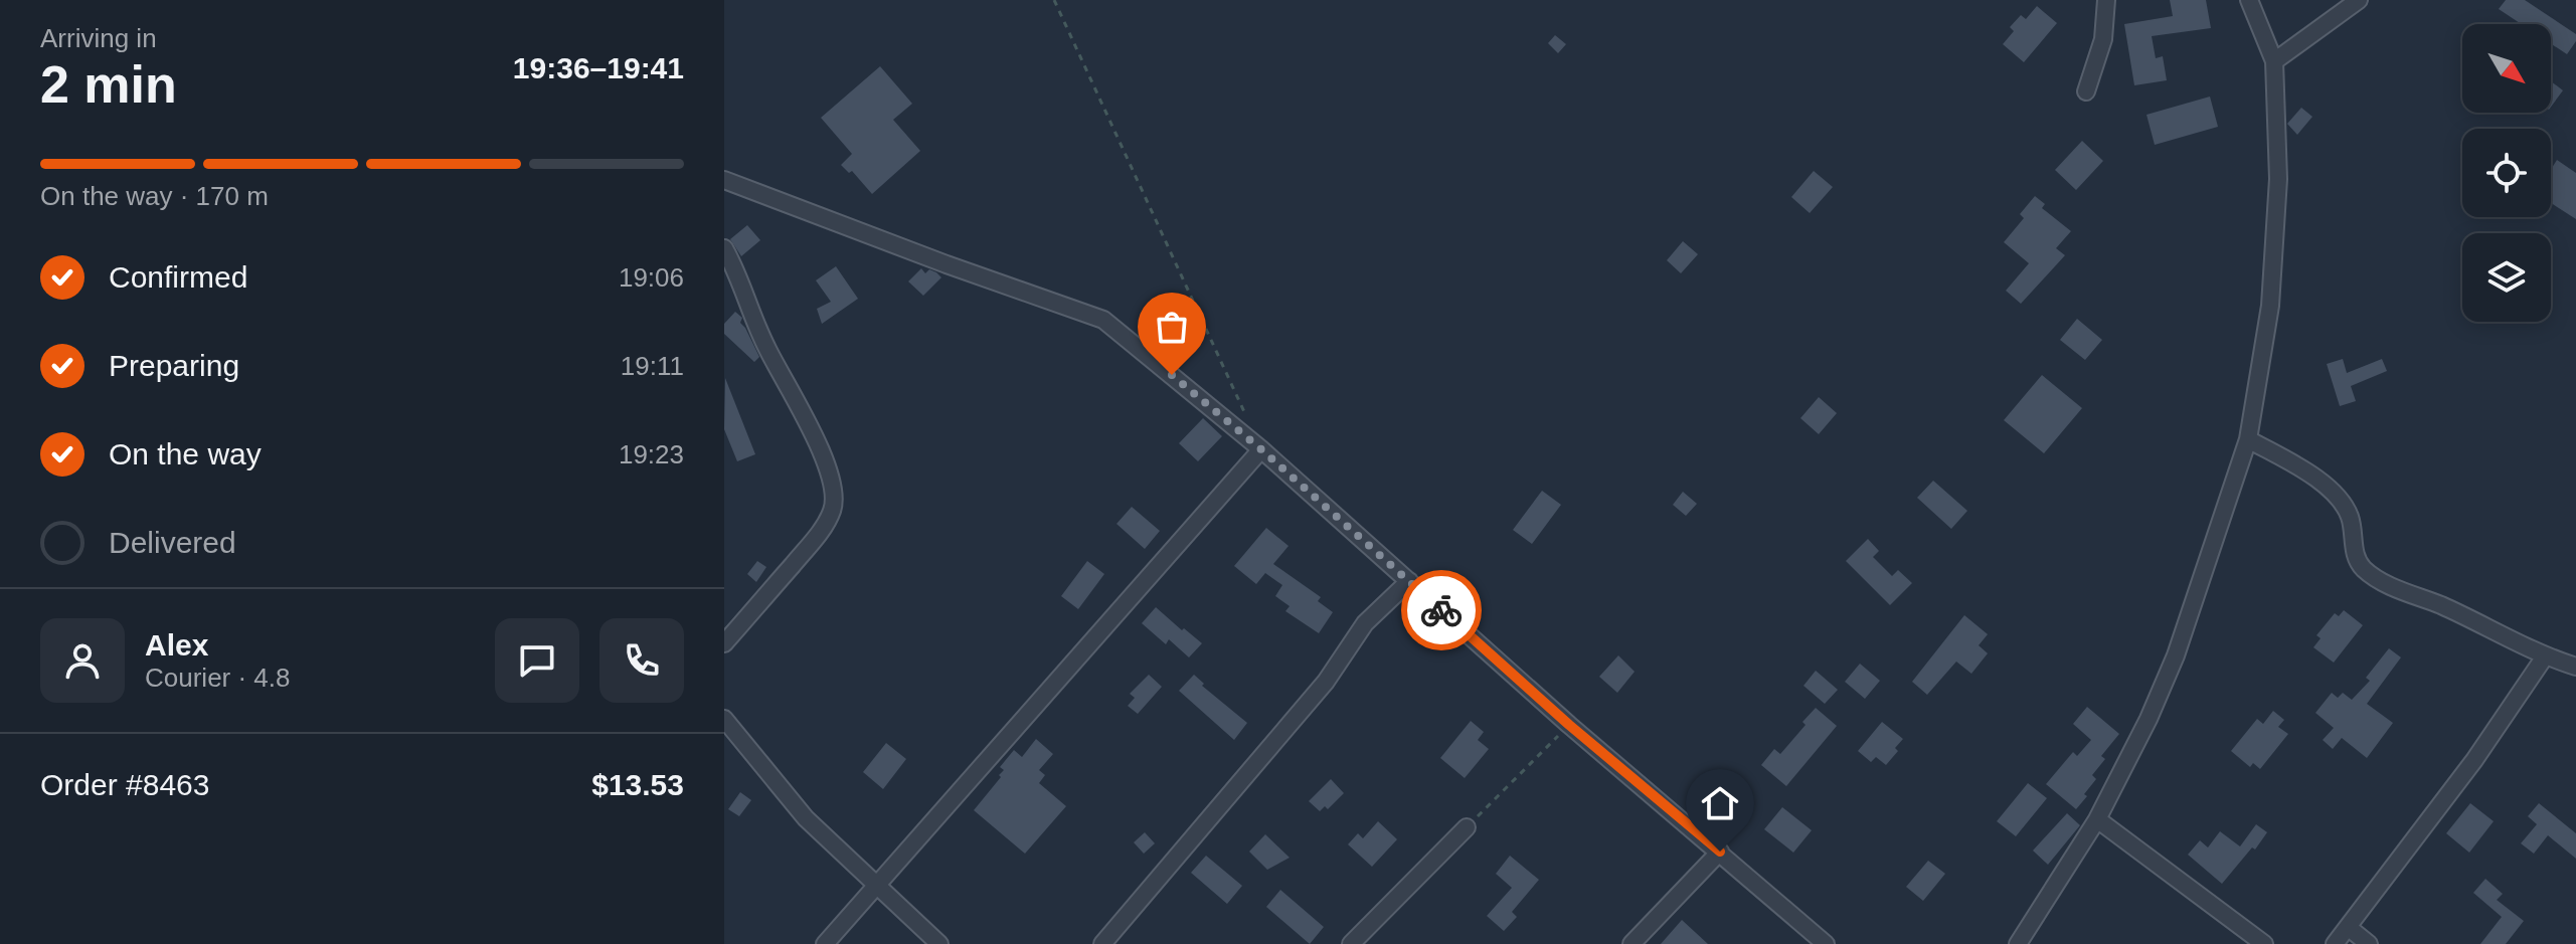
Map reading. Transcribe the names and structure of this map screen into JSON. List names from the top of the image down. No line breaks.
{"north":"bottom right","page":{"heading":["2 min","Arriving in","19:36–19:41"],"panel":["Alex","Courier · 4.8","Order #8463","$13.53"],"bar":"On the way · 170 m","list":[["Confirmed","19:06"],["Preparing","19:11"],["On the way","19:23"],"Delivered"]}}
